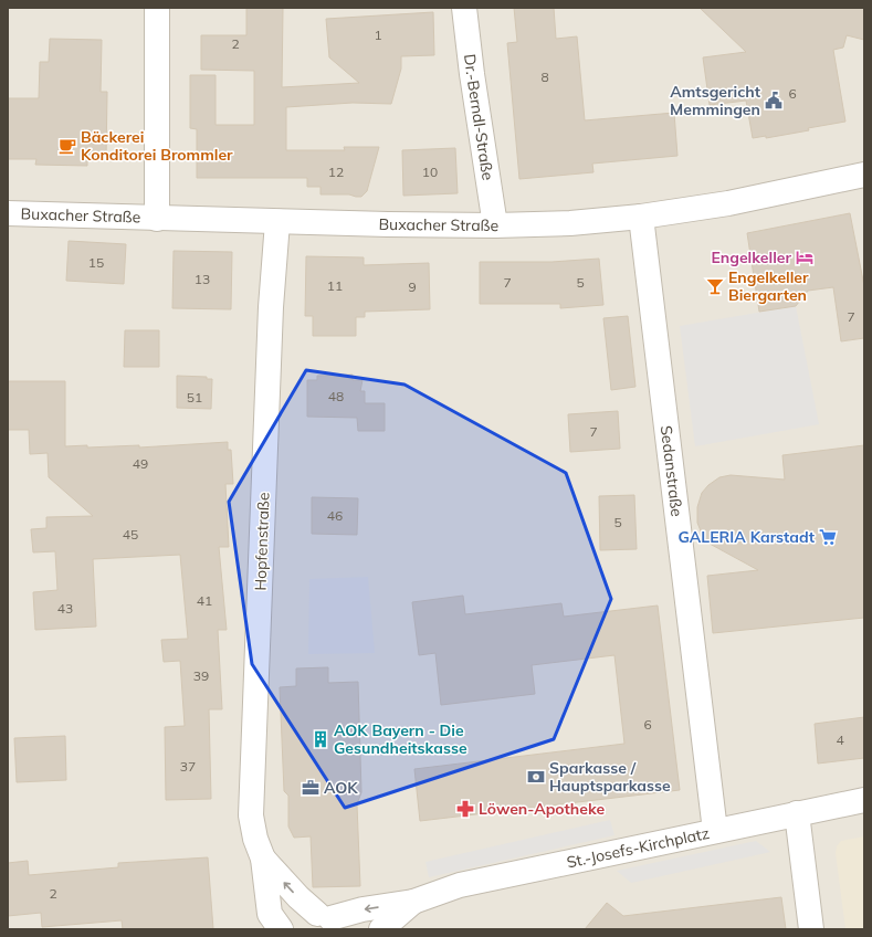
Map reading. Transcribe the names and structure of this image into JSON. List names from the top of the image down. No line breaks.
{"streets":{"street":["Dr.-Berndl-Straße","Buxacher Straße","Sedanstraße","Hopfenstraße","St.-Josefs-Kirchplatz"]},"crossings":[["Dr.-Berndl-Straße","Buxacher Straße"],["Buxacher Straße","Sedanstraße"],["Buxacher Straße","Hopfenstraße"],["Sedanstraße","St.-Josefs-Kirchplatz"],["Hopfenstraße","St.-Josefs-Kirchplatz"]],"places":{"public building":["Amtsgericht Memmingen"],"cafe":["Bäckerei Konditorei Brommler"],"hotel":["Engelkeller"],"bar":["Engelkeller Biergarten"],"supermarket":["GALERIA Karstadt"],"building":["AOK Bayern - Die Gesundheitskasse"],"bank":["Sparkasse / Hauptsparkasse"],"office":["AOK"],"pharmacy":["Löwen-Apotheke"]},"house_numbers":["1","2","8","6","12","10","15","13","7","5","11","9","7","48","51","7","49","46","5","45","41","43","39","6","4","37","2"]}
